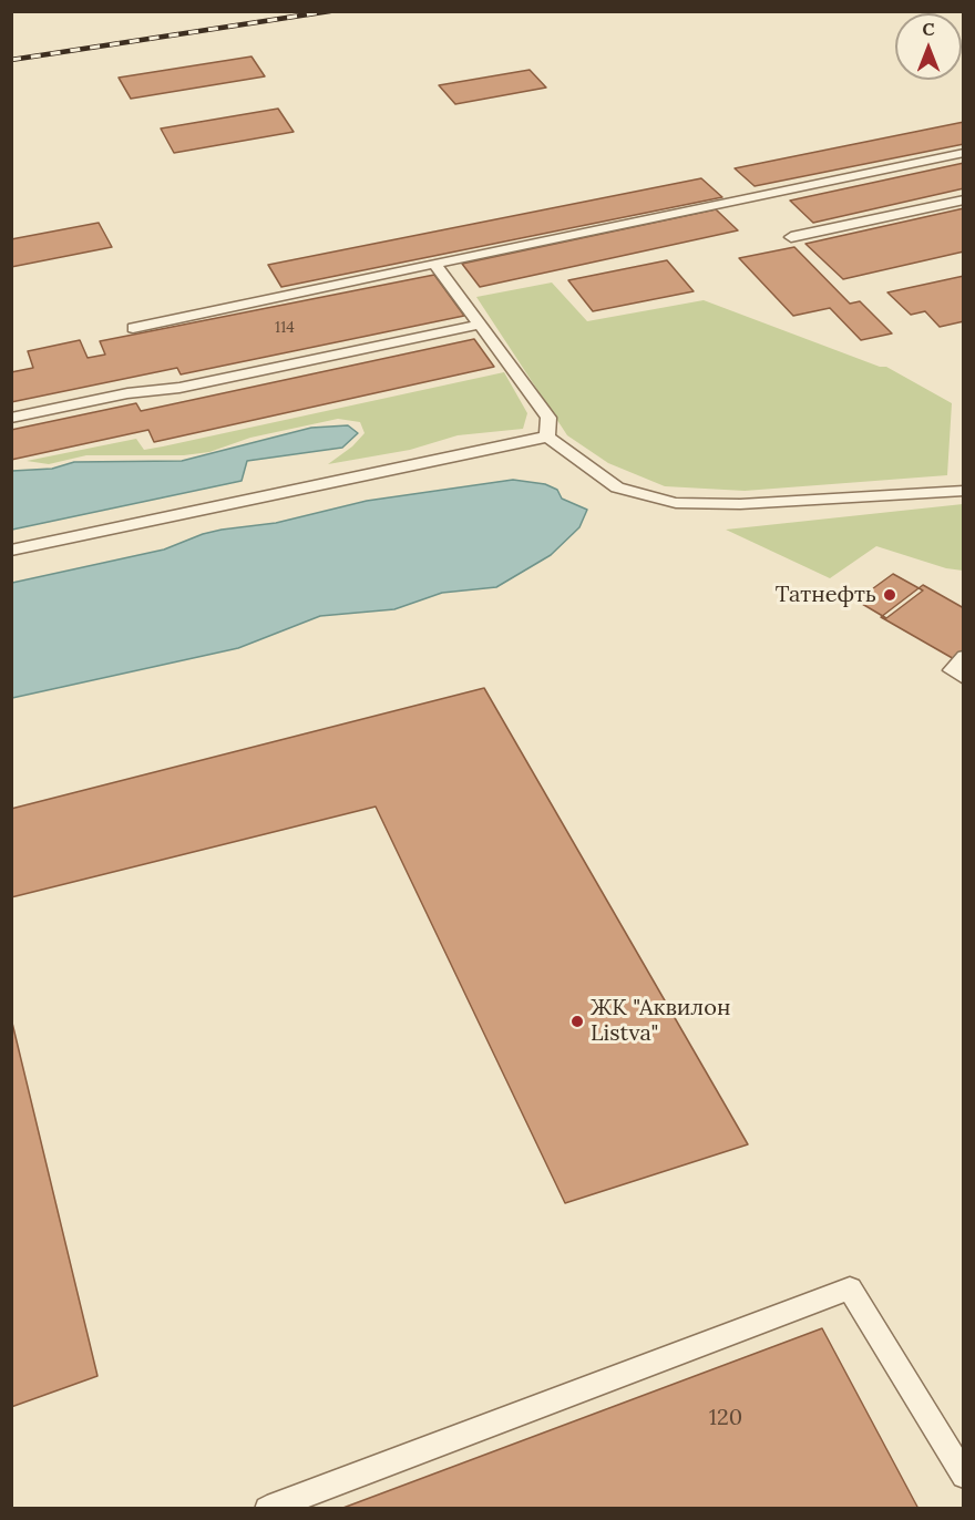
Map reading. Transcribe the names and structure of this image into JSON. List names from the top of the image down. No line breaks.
{"places":["Татнефть","ЖК \"Аквилон Listva\""],"house_numbers":["114","120"],"north":"top"}
